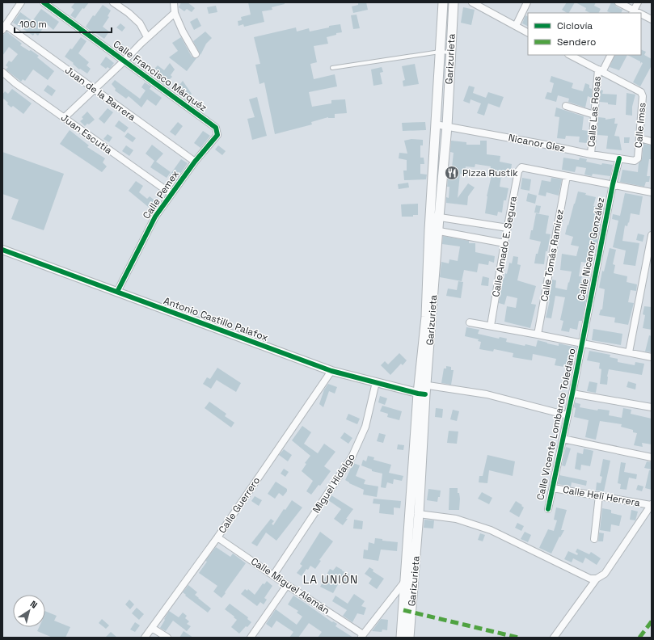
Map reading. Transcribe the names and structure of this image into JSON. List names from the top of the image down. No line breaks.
{"streets":{"main road":["Garizurieta"],"street":["Calle Francisco Márquéz","Juan de la Barrera","Calle Las Rosas","Calle Imss","Juan Escutia","Nicanor Glez","Calle Pemex","Calle Amado E. Segura","Calle Nicanor González","Calle Tomás Ramírez","Antonio Castillo Palafox","Calle Vicente Lombardo Toledano","Miguel Hidalgo","Calle Heli Herrera","Calle Guerrero","Calle Miguel Alemán"]},"crossings":[["Garizurieta","Nicanor Glez"],["Garizurieta","Antonio Castillo Palafox"],["Calle Francisco Márquéz","Calle Pemex"],["Juan de la Barrera","Calle Pemex"],["Calle Las Rosas","Calle Imss"],["Calle Las Rosas","Nicanor Glez"],["Calle Imss","Nicanor Glez"],["Juan Escutia","Calle Pemex"],["Nicanor Glez","Calle Nicanor González"],["Calle Pemex","Antonio Castillo Palafox"],["Calle Amado E. Segura","Calle Tomás Ramírez"],["Calle Nicanor González","Calle Vicente Lombardo Toledano"],["Antonio Castillo Palafox","Miguel Hidalgo"],["Antonio Castillo Palafox","Calle Guerrero"],["Calle Vicente Lombardo Toledano","Calle Heli Herrera"],["Miguel Hidalgo","Calle Miguel Alemán"],["Calle Guerrero","Calle Miguel Alemán"]],"districts":["LA UNIÓN"],"places":{"restaurant":["Pizza Rustik"]},"legend":["Ciclovía","Sendero"],"scale_bar":"100 m","north":"top right"}
